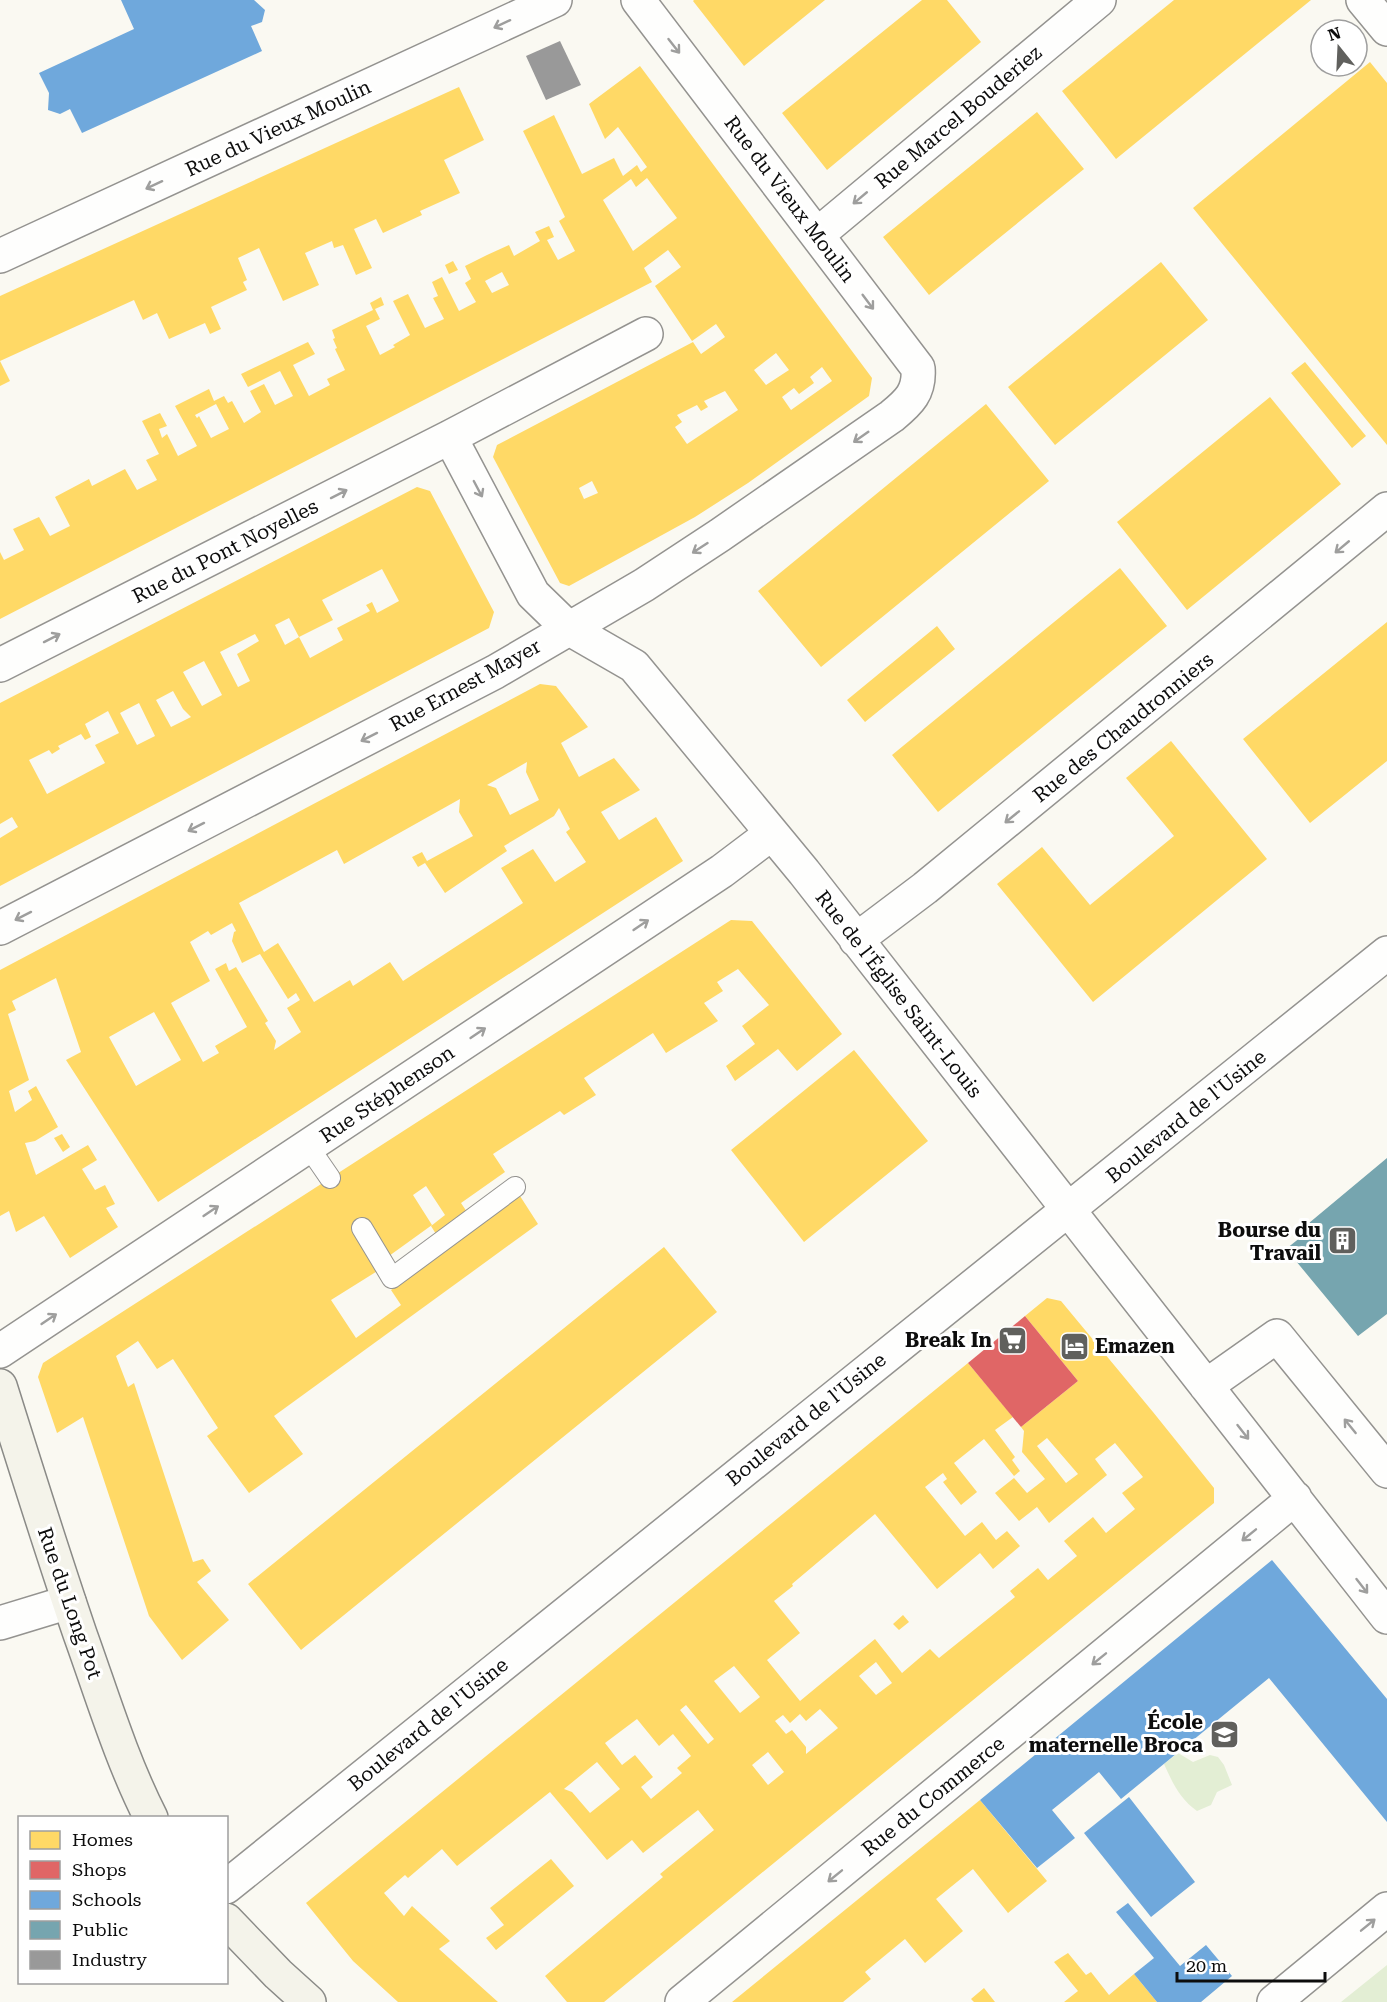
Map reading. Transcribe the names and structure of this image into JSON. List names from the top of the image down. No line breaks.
{"streets":{"street":["Rue Marcel Bouderiez","Rue du Vieux Moulin","Rue du Pont Noyelles","Rue Ernest Mayer","Rue des Chaudronniers","Rue de l'Église Saint-Louis","Rue Stéphenson","Boulevard de l'Usine","Rue du Long Pot","Rue du Commerce"]},"crossings":[["Rue Marcel Bouderiez","Rue du Vieux Moulin"],["Rue du Vieux Moulin","Rue Ernest Mayer"],["Rue Ernest Mayer","Rue de l'Église Saint-Louis"],["Rue des Chaudronniers","Rue de l'Église Saint-Louis"],["Rue de l'Église Saint-Louis","Rue Stéphenson"],["Rue de l'Église Saint-Louis","Boulevard de l'Usine"],["Rue de l'Église Saint-Louis","Rue du Commerce"]],"one_way":["Rue Marcel Bouderiez","Rue du Pont Noyelles","Rue Ernest Mayer","Rue des Chaudronniers","Rue Stéphenson","Rue du Commerce"],"places":{"building":["Bourse du Travail"],"supermarket":["Break In"],"hotel":["Emazen"],"school or university":["École maternelle Broca"]},"legend":["Homes","Shops","Schools","Public","Industry"],"scale_bar":"20 m","north":"top"}
